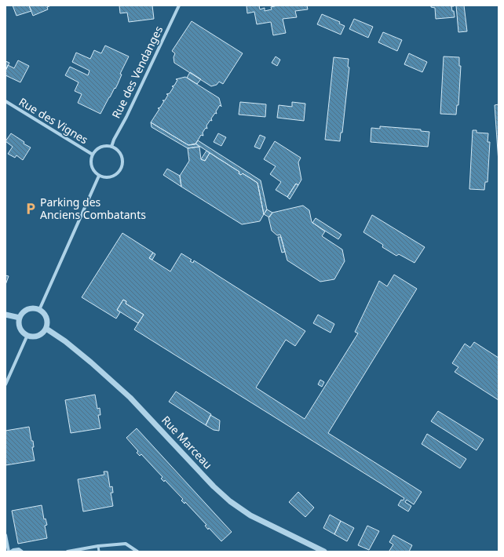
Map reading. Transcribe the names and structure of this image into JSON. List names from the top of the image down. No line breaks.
{"streets":{"street":["Rue des Vendanges","Rue des Vignes","Rue Marceau"]},"crossings":[["Rue des Vendanges","Rue des Vignes"]],"places":{"parking":["Parking des Anciens Combatants"]}}
